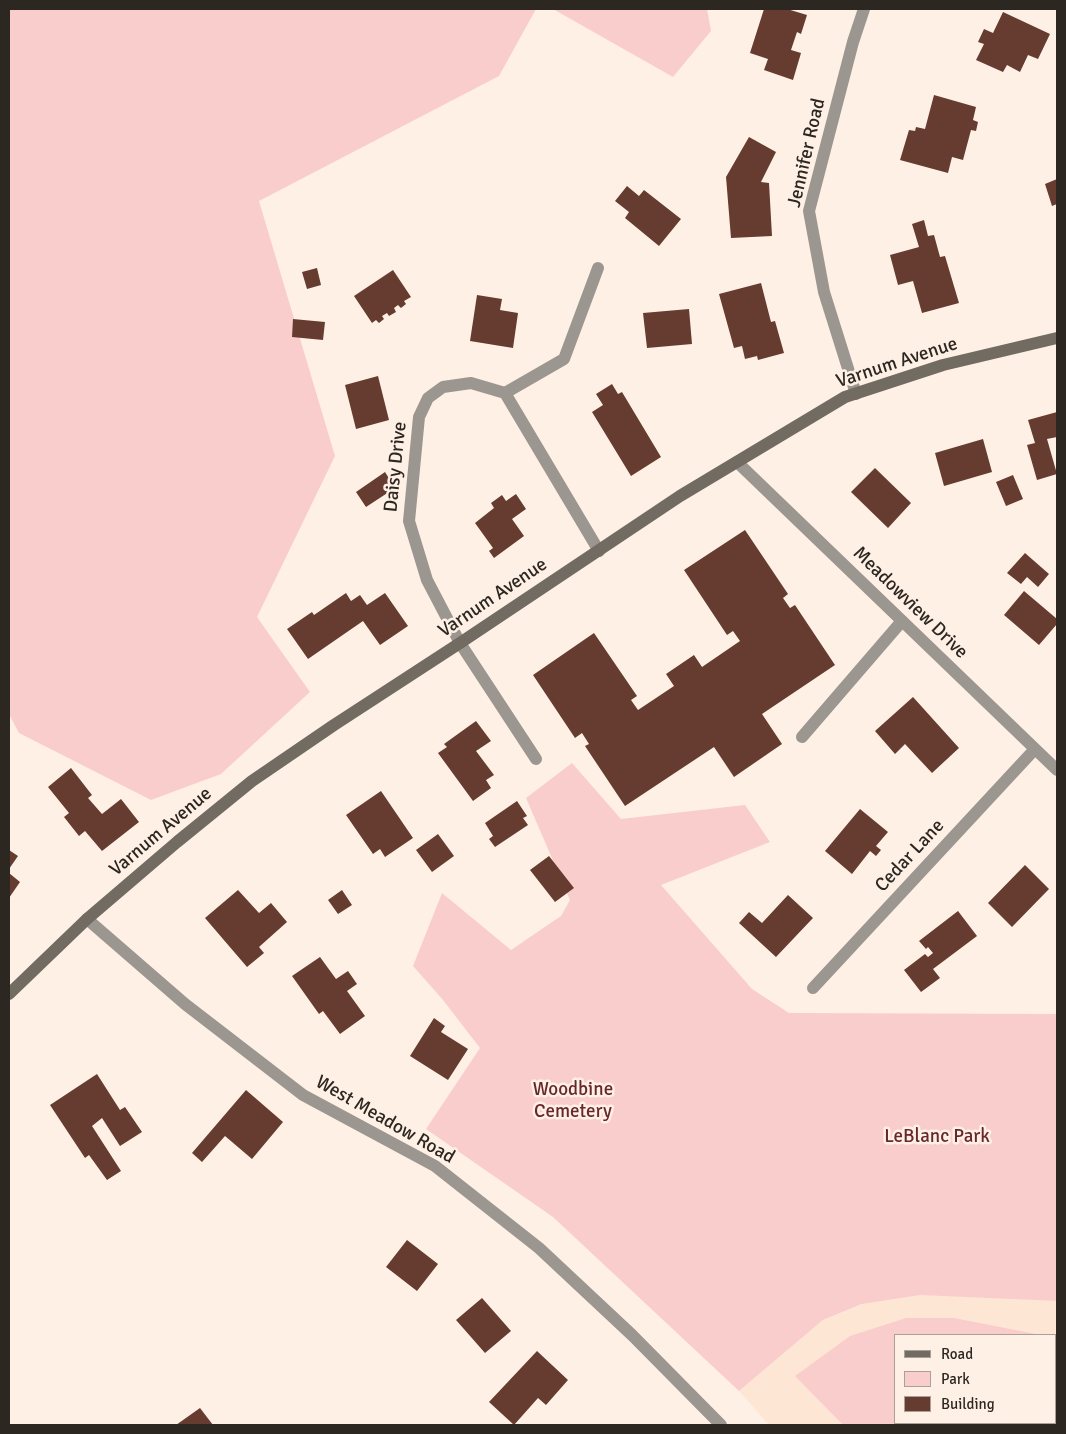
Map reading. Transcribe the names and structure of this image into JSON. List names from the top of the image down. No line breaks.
{"streets":{"main road":["Varnum Avenue"],"street":["Jennifer Road","Daisy Drive","Meadowview Drive","Cedar Lane","West Meadow Road"]},"crossings":[["Jennifer Road","Varnum Avenue"],["Varnum Avenue","Daisy Drive"],["Varnum Avenue","Meadowview Drive"],["Varnum Avenue","West Meadow Road"],["Meadowview Drive","Cedar Lane"]],"parks":["Woodbine Cemetery","LeBlanc Park"],"legend":["Road","Park","Building"]}
